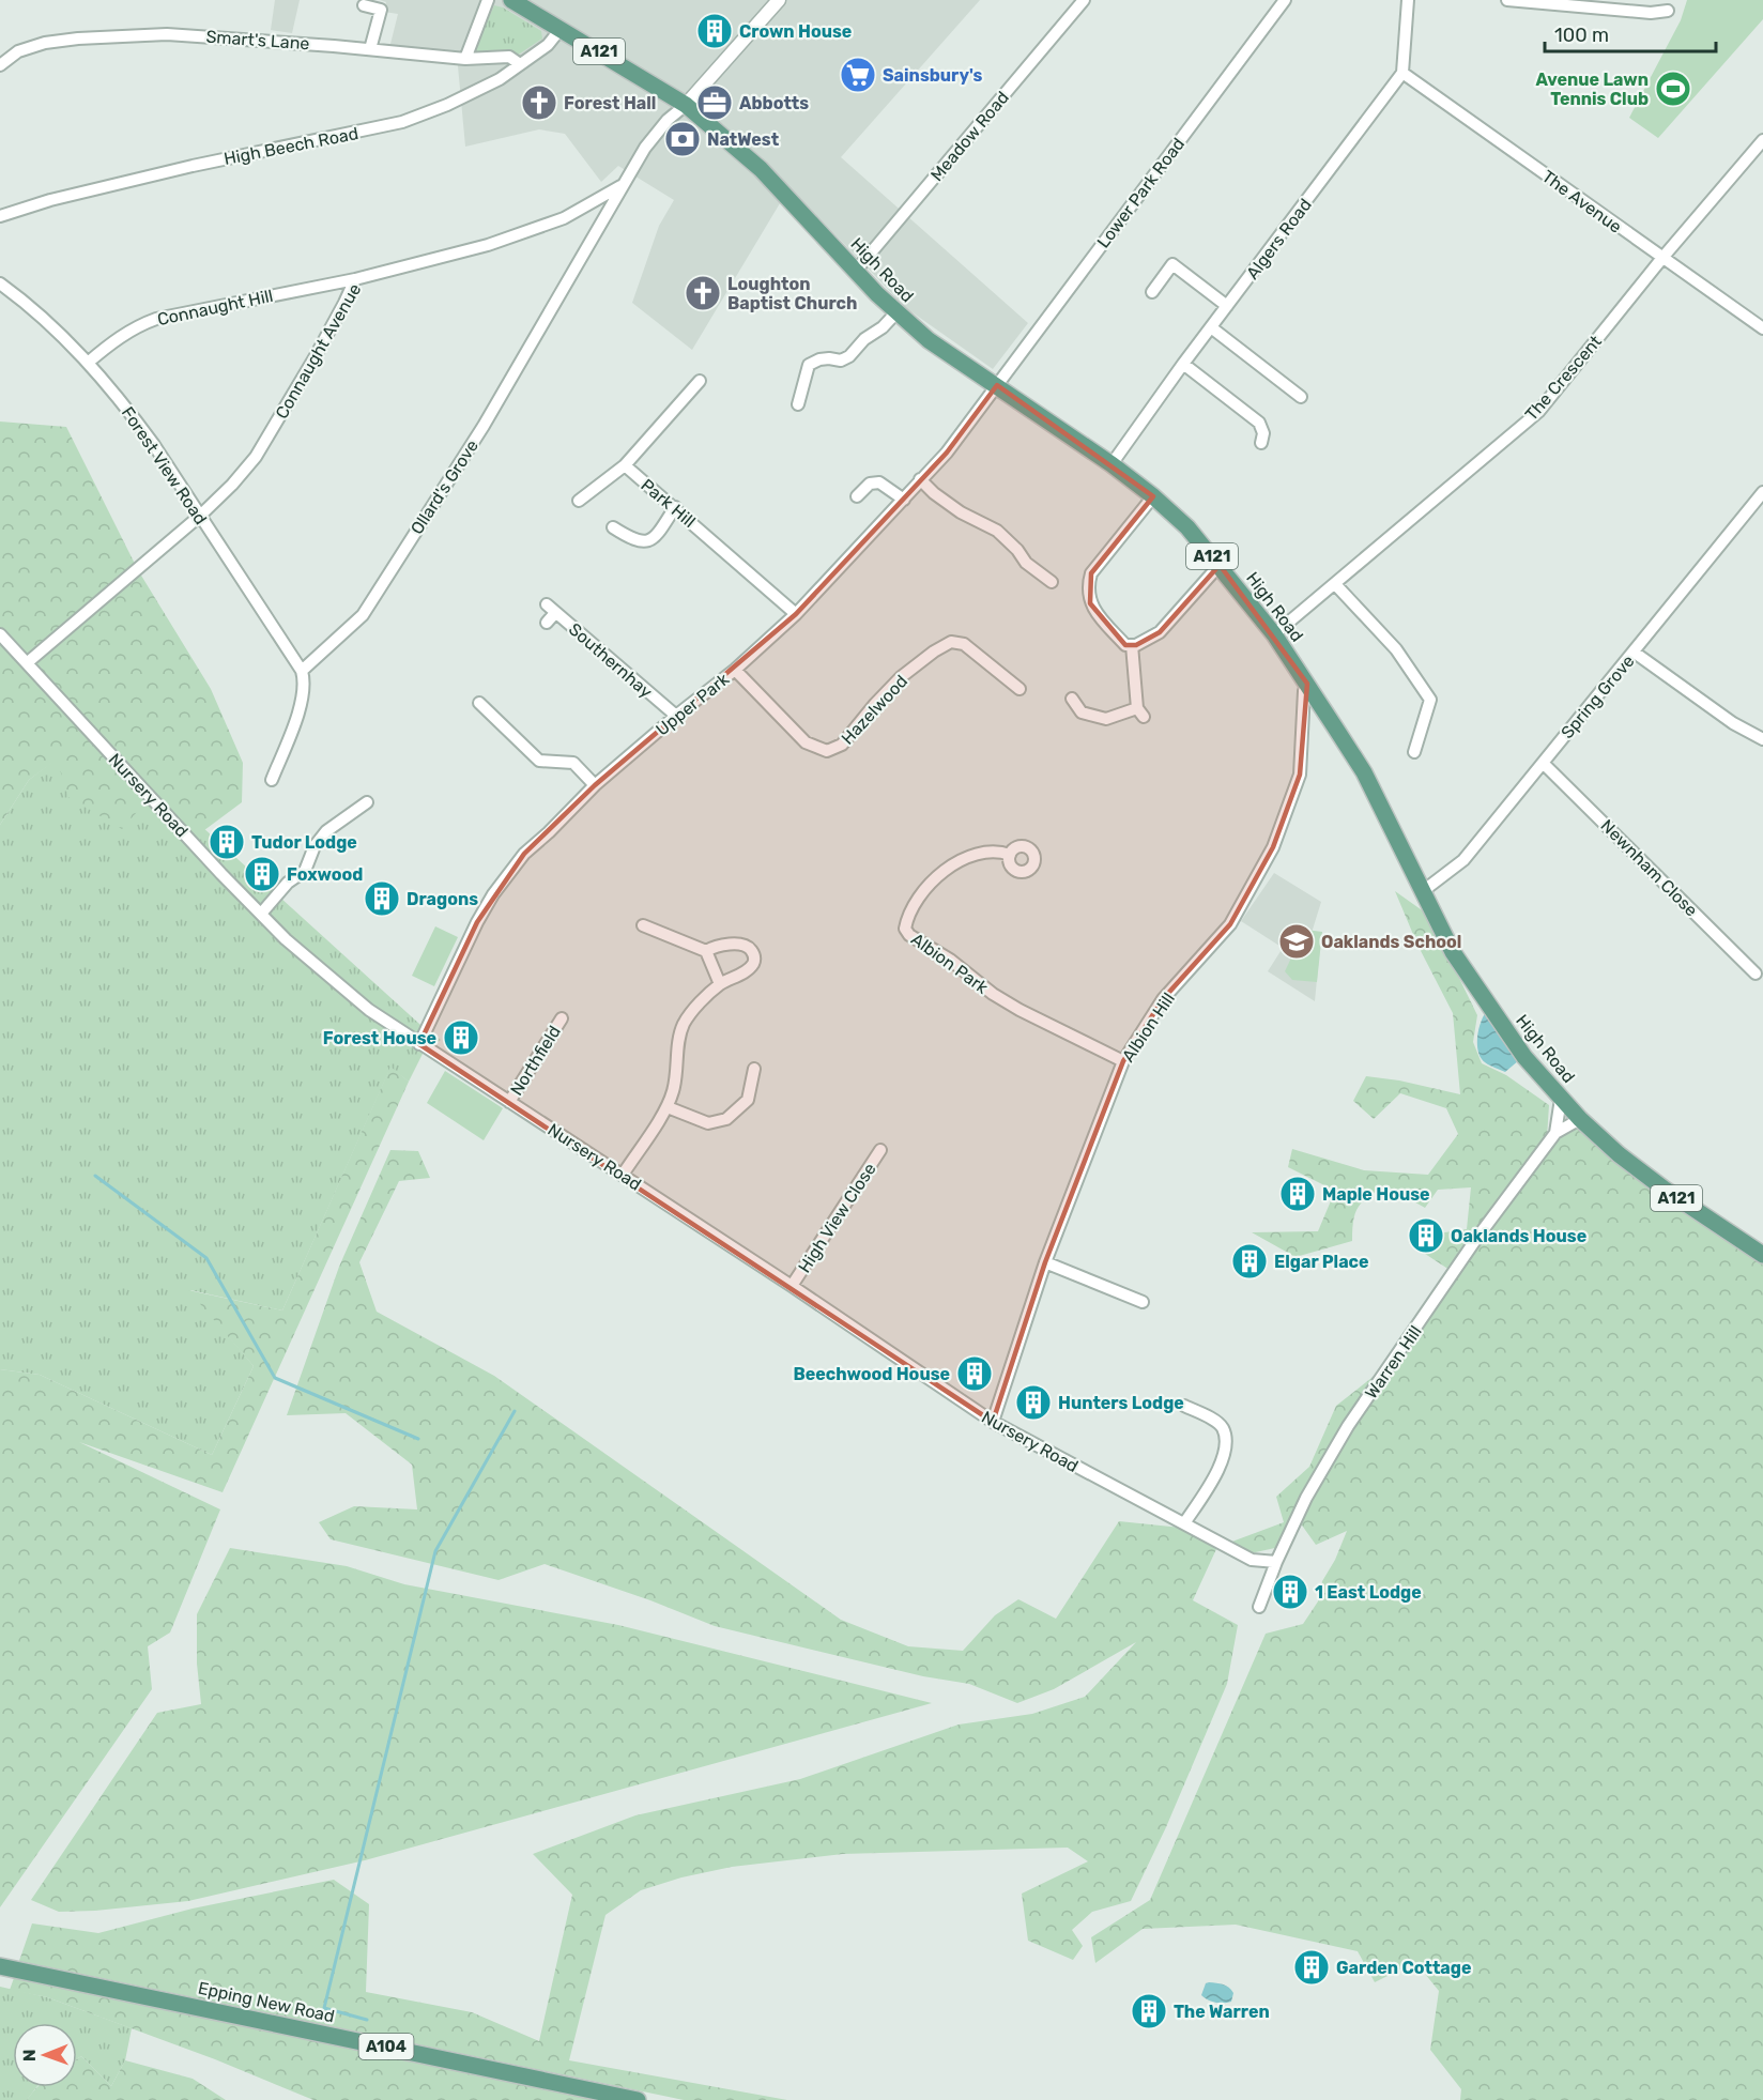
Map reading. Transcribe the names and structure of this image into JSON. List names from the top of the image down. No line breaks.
{"streets":{"main road":["A121","High Road","Epping New Road","A104"],"street":["Smart's Lane","Meadow Road","High Beech Road","Lower Park Road","The Avenue","Algers Road","Connaught Hill","Connaught Avenue","The Crescent","Forest View Road","Ollard's Grove","Park Hill","Southernhay","Spring Grove","Upper Park","Hazelwood","Nursery Road","Newnham Close","Albion Park","Albion Hill","Northfield","High View Close","Warren Hill"]},"crossings":[["Smart's Lane","High Beech Road"],["Meadow Road","High Road"],["High Beech Road","High Road"],["Lower Park Road","High Road"],["Lower Park Road","Upper Park"],["The Avenue","Algers Road"],["The Avenue","The Crescent"],["Algers Road","High Road"],["High Road","The Crescent"],["High Road","Spring Grove"],["High Road","Upper Park"],["High Road","Albion Hill"],["High Road","Warren Hill"],["Connaught Hill","Connaught Avenue"],["Connaught Hill","Forest View Road"],["Connaught Avenue","Forest View Road"],["Connaught Avenue","Ollard's Grove"],["Connaught Avenue","Nursery Road"],["Forest View Road","Ollard's Grove"],["Park Hill","Upper Park"],["Southernhay","Upper Park"],["Spring Grove","Newnham Close"],["Upper Park","Hazelwood"],["Upper Park","Nursery Road"],["Nursery Road","Albion Hill"],["Nursery Road","Northfield"],["Nursery Road","High View Close"],["Nursery Road","Warren Hill"],["Albion Park","Albion Hill"]],"places":{"building":["Crown House","Tudor Lodge","Foxwood","Dragons","Forest House","Maple House","Oaklands House","Elgar Place","Beechwood House","Hunters Lodge","1 East Lodge","Garden Cottage","The Warren"],"supermarket":["Sainsbury's"],"sports":["Avenue Lawn Tennis Club"],"church":["Forest Hall","Loughton Baptist Church"],"office":["Abbotts"],"bank":["NatWest"],"school or university":["Oaklands School"]},"scale_bar":"100 m","north":"left"}
